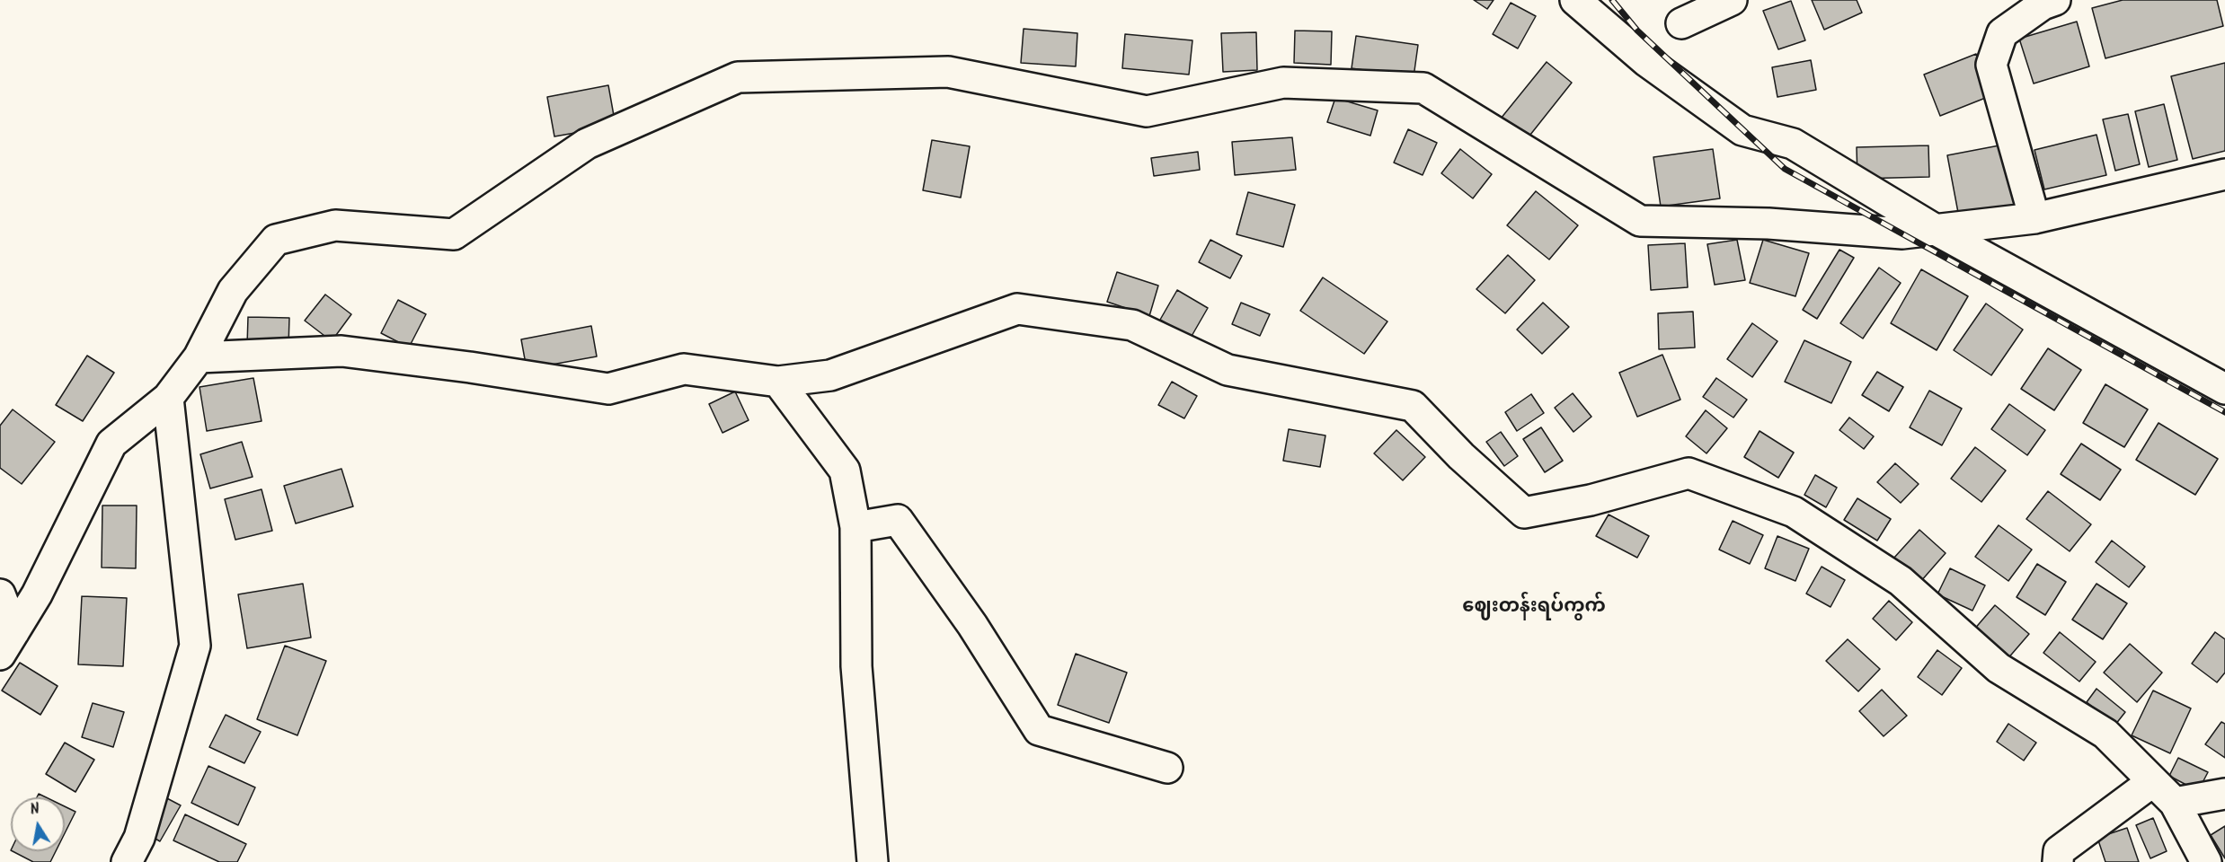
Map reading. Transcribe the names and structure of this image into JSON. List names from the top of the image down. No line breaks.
{"districts":["ဈေးတန်းရပ်ကွက်"],"north":"top"}
